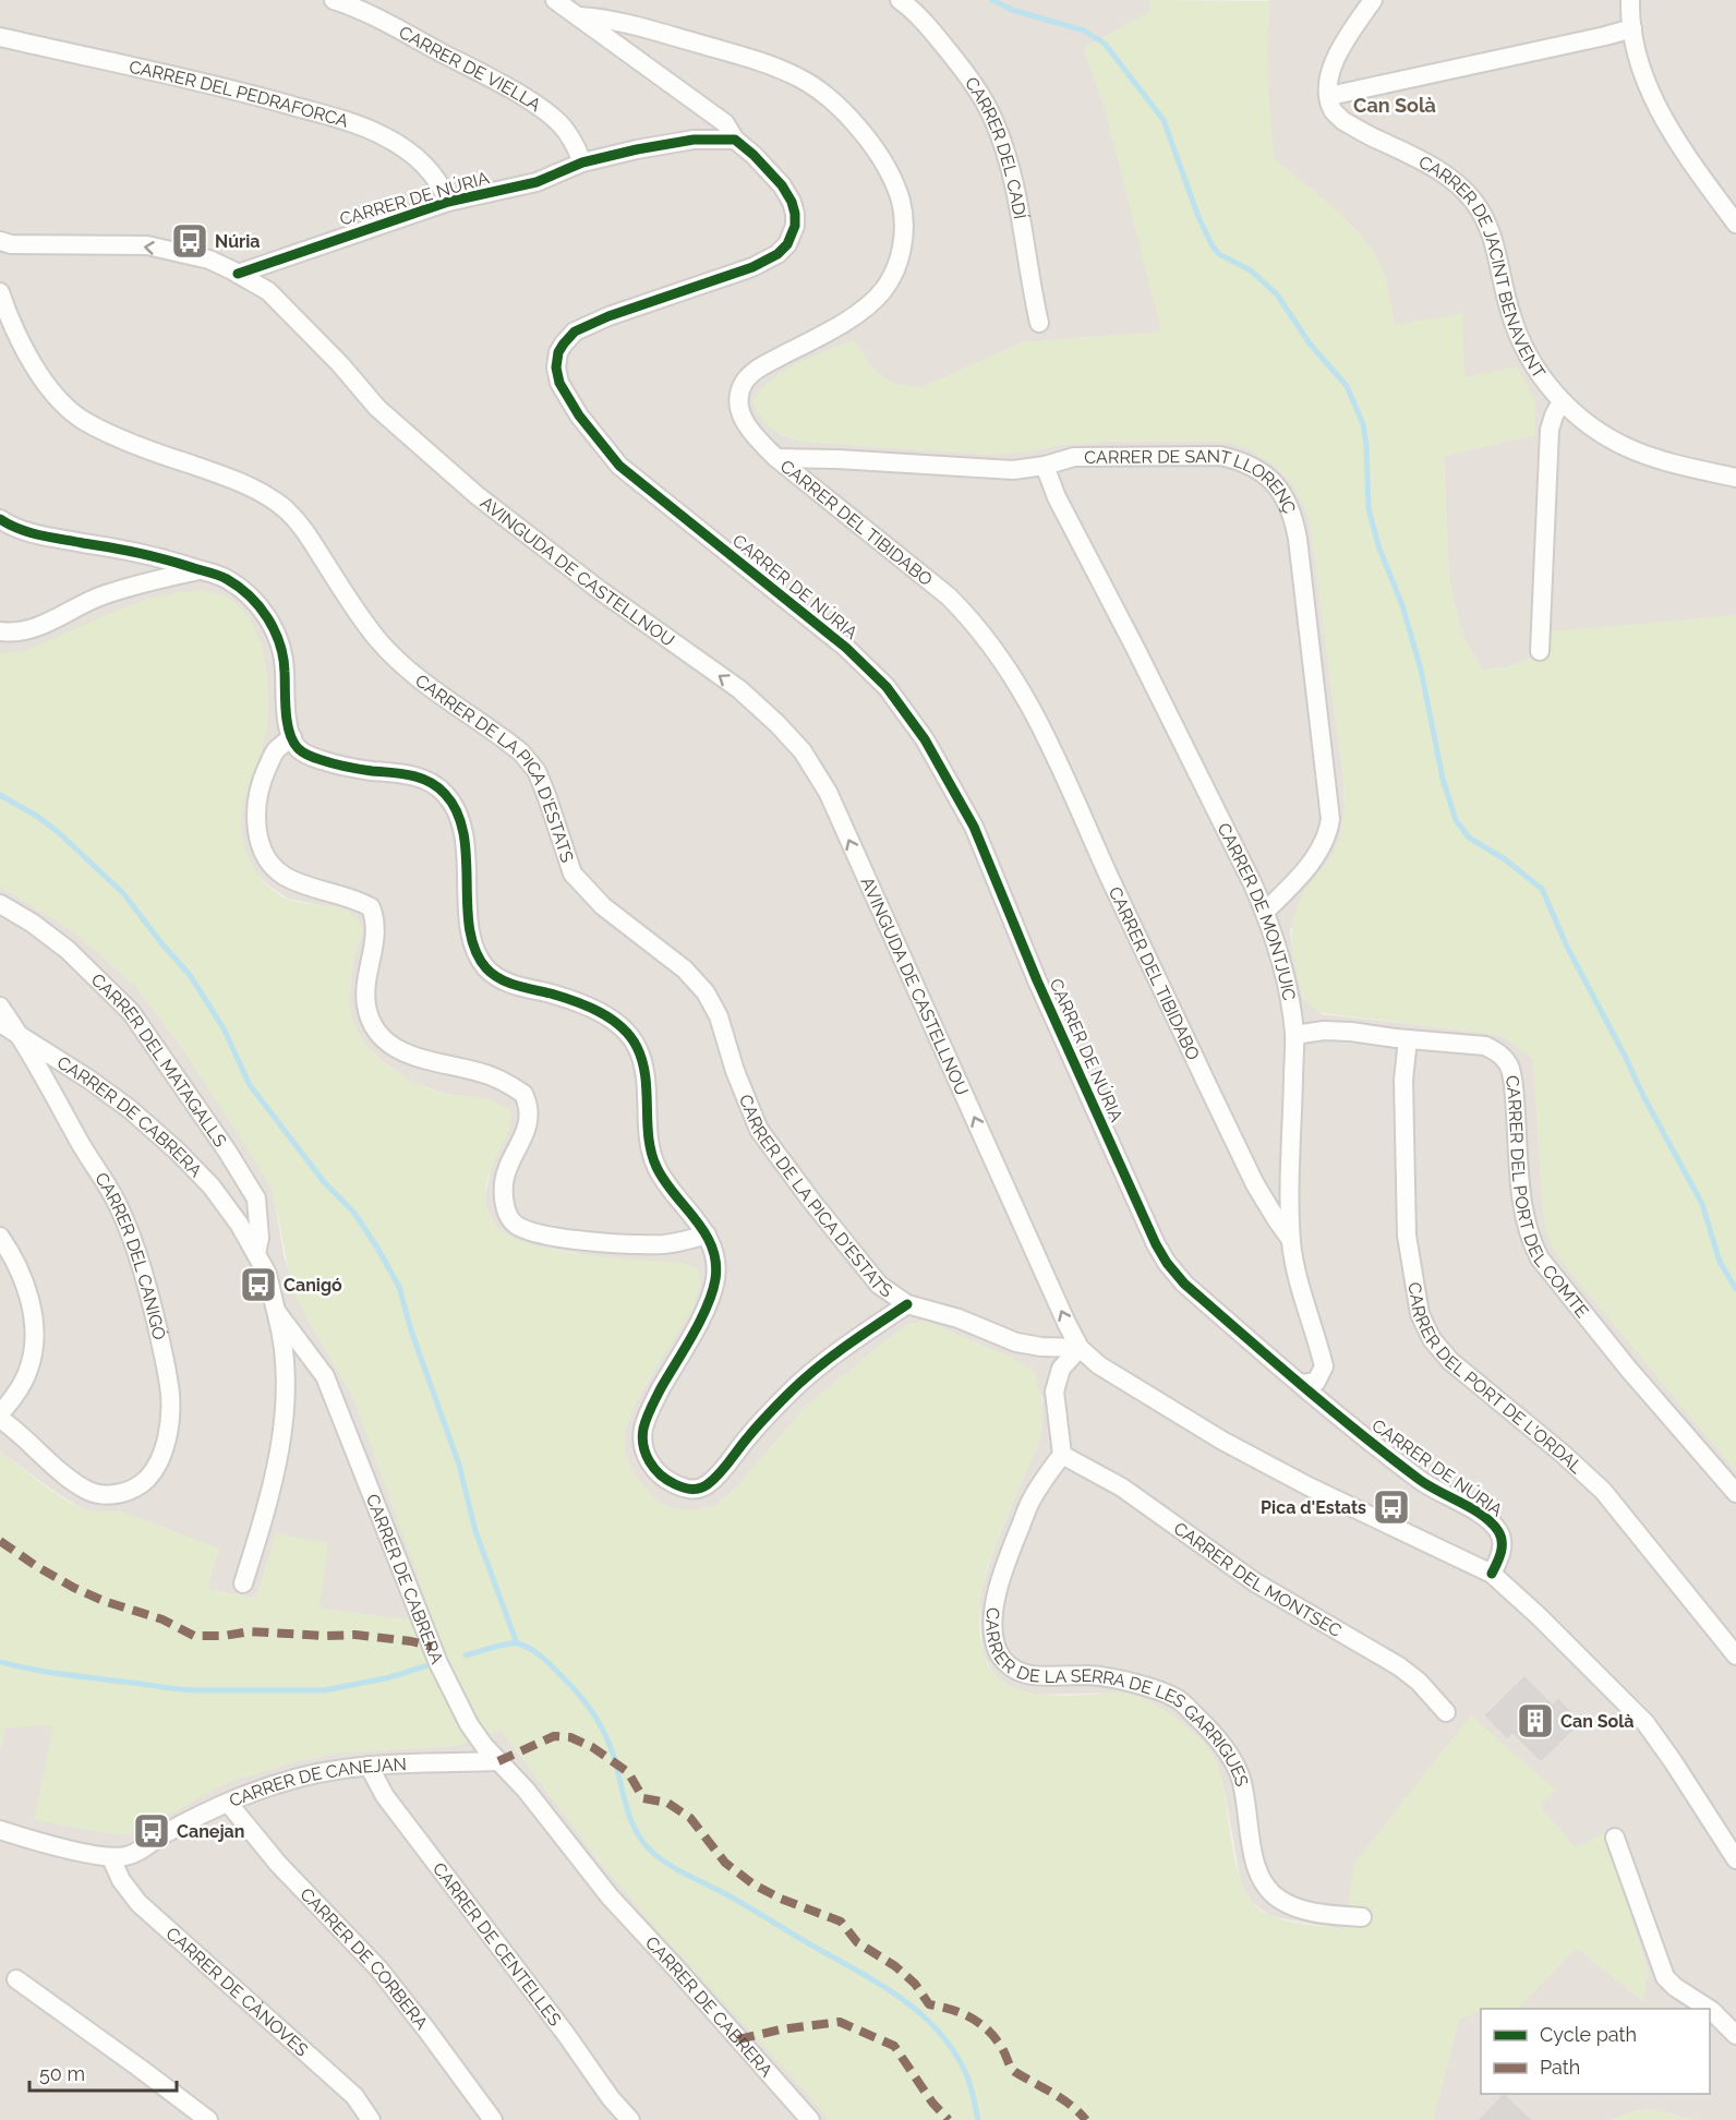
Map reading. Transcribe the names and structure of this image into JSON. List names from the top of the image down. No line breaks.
{"streets":{"street":["CARRER DE VIELLA","CARRER DEL PEDRAFORCA","CARRER DEL CADÍ","CARRER DE NÚRIA","CARRER DE JACINT BENAVENT","CARRER DE SANT LLORENÇ","CARRER DEL TIBIDABO","AVINGUDA DE CASTELLNOU","CARRER DE LA PICA D'ESTATS","CARRER DE MONTJUIC","CARRER DEL MATAGALLS","CARRER DE CABRERA","CARRER DEL PORT DEL COMTE","CARRER DEL CANIGÓ","CARRER DEL PORT DE L'ORDAL","CARRER DEL MONTSEC","CARRER DE LA SERRA DE LES GARRIGUES","CARRER DE CANEJAN","CARRER DE CENTELLES","CARRER DE CORBERA","CARRER DE CÀNOVES"]},"crossings":[["CARRER DE VIELLA","CARRER DE NÚRIA"],["CARRER DEL PEDRAFORCA","CARRER DE NÚRIA"],["CARRER DE NÚRIA","AVINGUDA DE CASTELLNOU"],["CARRER DE NÚRIA","CARRER DE MONTJUIC"],["CARRER DE SANT LLORENÇ","CARRER DEL TIBIDABO"],["CARRER DE SANT LLORENÇ","CARRER DE MONTJUIC"],["CARRER DEL TIBIDABO","CARRER DE MONTJUIC"],["AVINGUDA DE CASTELLNOU","CARRER DE LA PICA D'ESTATS"],["CARRER DE MONTJUIC","CARRER DEL PORT DEL COMTE"],["CARRER DEL MATAGALLS","CARRER DE CABRERA"],["CARRER DE CABRERA","CARRER DEL CANIGÓ"],["CARRER DE CABRERA","CARRER DE CANEJAN"],["CARRER DEL PORT DEL COMTE","CARRER DEL PORT DE L'ORDAL"],["CARRER DEL MONTSEC","CARRER DE LA SERRA DE LES GARRIGUES"],["CARRER DE CANEJAN","CARRER DE CENTELLES"],["CARRER DE CANEJAN","CARRER DE CORBERA"],["CARRER DE CANEJAN","CARRER DE CÀNOVES"]],"one_way":["AVINGUDA DE CASTELLNOU"],"districts":["Can Solà"],"places":{"bus stop":["Núria","Canigó","Pica d'Estats","Canejan"],"building":["Can Solà"]},"legend":["Cycle path","Path"],"scale_bar":"50 m"}
